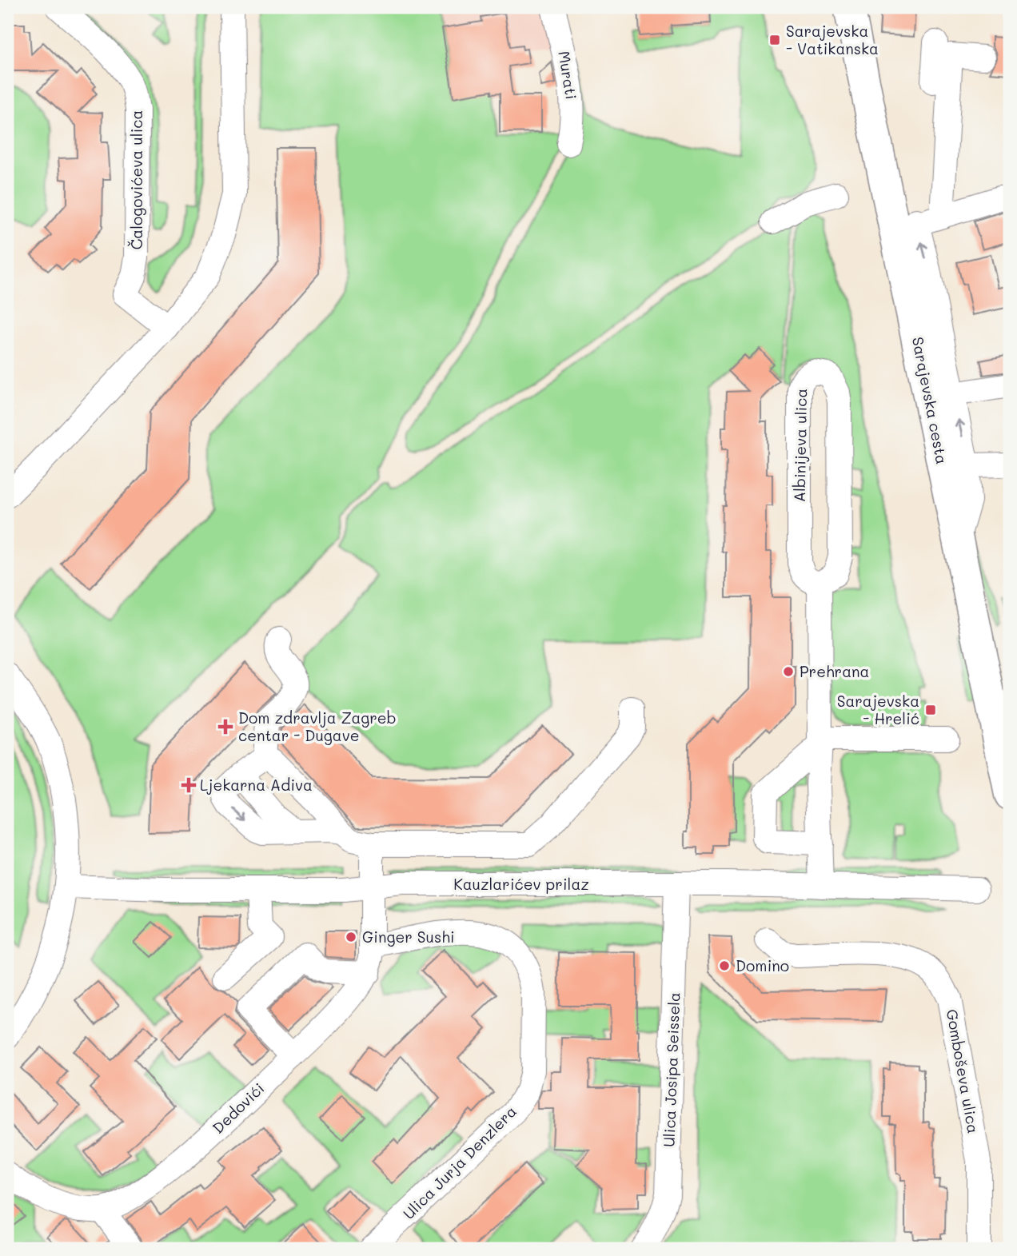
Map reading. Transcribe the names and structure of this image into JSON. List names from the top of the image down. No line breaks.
{"streets":{"main road":["Sarajevska cesta"],"street":["Murati","Čalogovićeva ulica","Albinijeva ulica","Kauzlarićev prilaz","Ulica Josipa Seissela","Gomboševa ulica","Dedovići","Ulica Jurja Denzlera"]},"crossings":[["Kauzlarićev prilaz","Ulica Josipa Seissela"],["Kauzlarićev prilaz","Dedovići"],["Dedovići","Ulica Jurja Denzlera"]],"places":{"transit":["Sarajevska - Vatikanska","Sarajevska - Hrelić"],"other":["Prehrana","Ginger Sushi","Domino"],"health":["Dom zdravlja Zagreb centar - Dugave","Ljekarna Adiva"]}}
